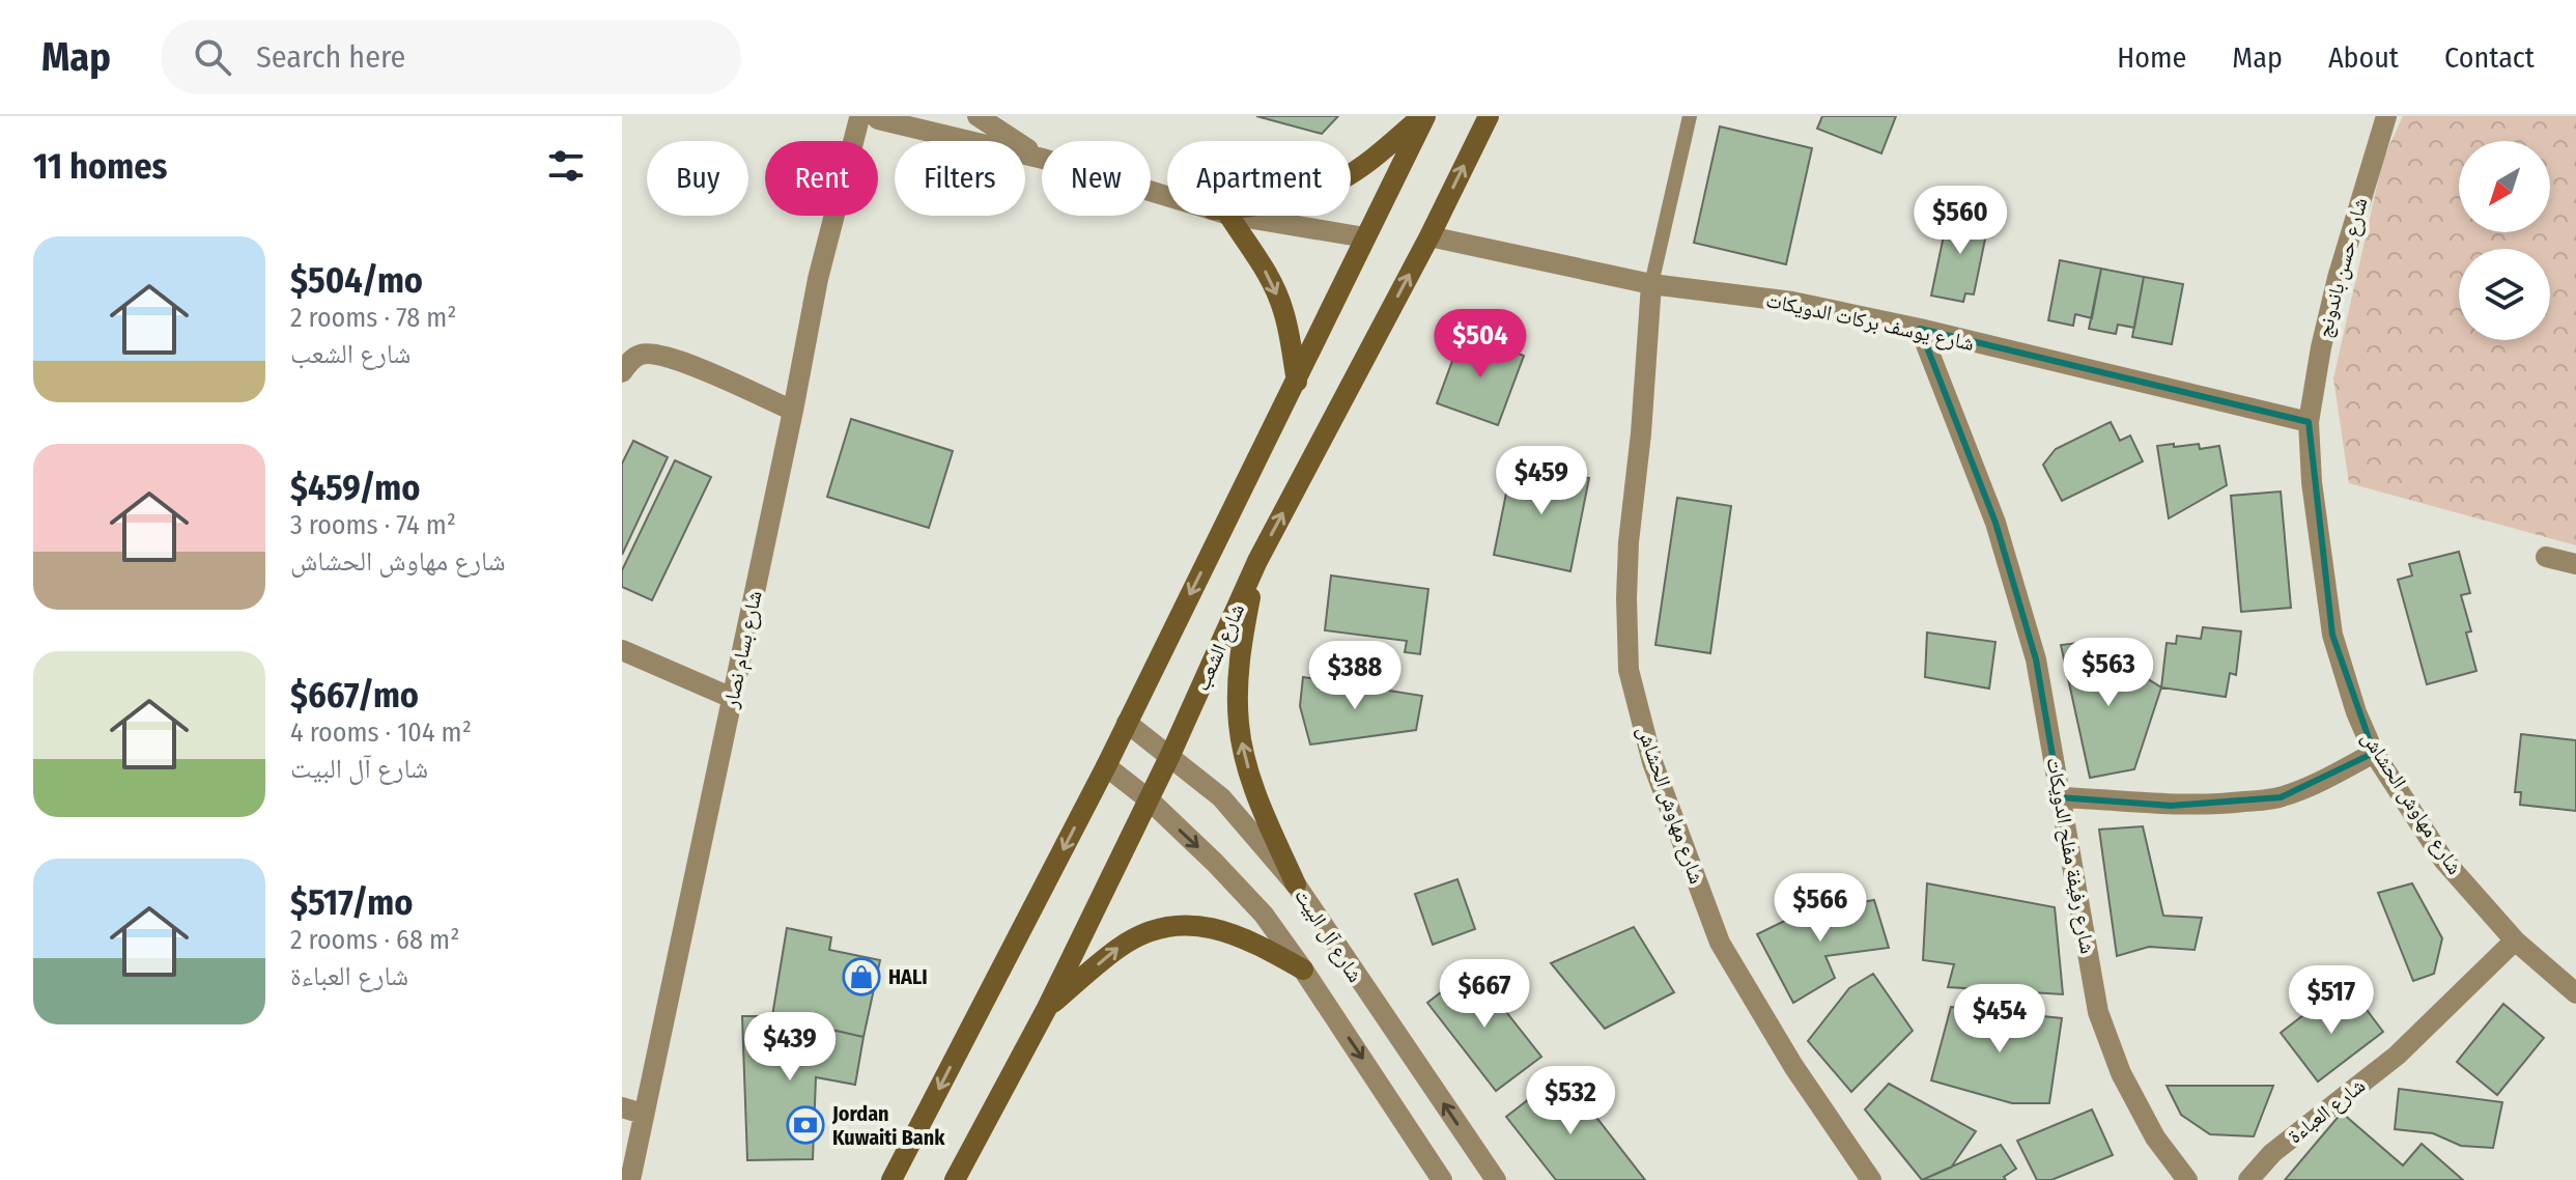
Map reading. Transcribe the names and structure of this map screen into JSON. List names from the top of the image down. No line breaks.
{"streets":{"main road":["شارع الشعب"],"street":["شارع حسن باندونج","شارع يوسف بركات الدويكات","شارع بسام نصار","شارع مهاوش الحشاش","شارع رفيفة مفلح الدويكات","شارع آل البيت","شارع العباءة"]},"crossings":[["شارع حسن باندونج","شارع يوسف بركات الدويكات"],["شارع حسن باندونج","شارع مهاوش الحشاش"],["شارع يوسف بركات الدويكات","شارع الشعب"],["شارع يوسف بركات الدويكات","شارع مهاوش الحشاش"],["شارع يوسف بركات الدويكات","شارع رفيفة مفلح الدويكات"],["شارع الشعب","شارع آل البيت"],["شارع مهاوش الحشاش","شارع العباءة"]],"places":{"shop":["HALI"],"bank":["Jordan Kuwaiti Bank"]},"north":"bottom left","page":{"header":"Map","search":"Search here","nav":["Home","Map","About","Contact"],"heading":"11 homes","chip":["Buy","Rent","Filters","New","Apartment"],"price":["$560","$504","$459","$563","$388","$566","$667","$517","$454","$439","$532"],"list":[{"name":"$504/mo","note":"2 rooms · 78 m² · شارع الشعب"},{"name":"$459/mo","note":"3 rooms · 74 m² · شارع مهاوش الحشاش"},{"name":"$667/mo","note":"4 rooms · 104 m² · شارع آل البيت"},{"name":"$517/mo","note":"2 rooms · 68 m² · شارع العباءة"}]}}
